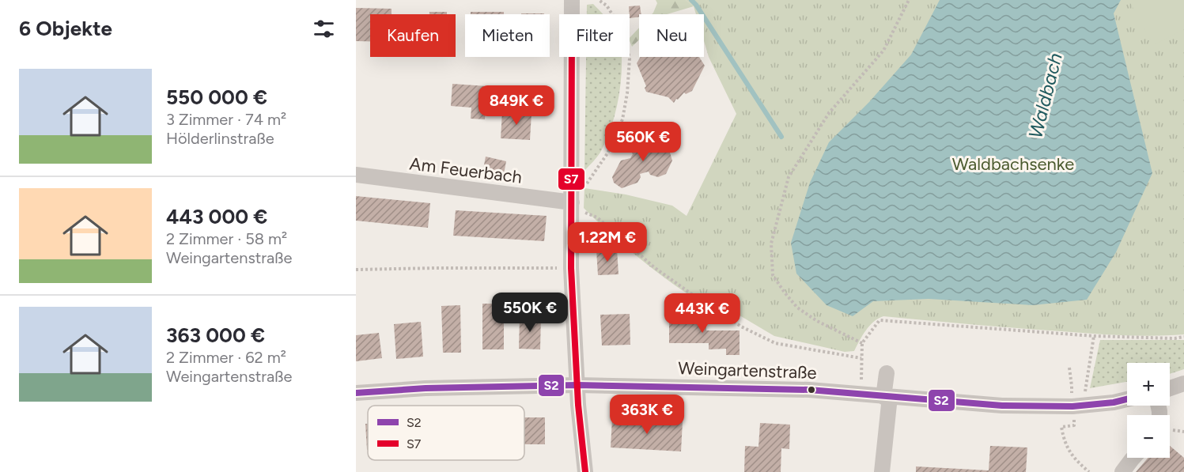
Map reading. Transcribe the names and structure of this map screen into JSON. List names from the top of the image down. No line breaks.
{"streets":{"street":["Am Feuerbach","Weingartenstraße"]},"water":["Waldbach"],"parks":["Waldbachsenke"],"lines":["transit line S7","transit line S2"],"legend":["S2","S7"],"page":{"heading":"6 Objekte","chip":["Kaufen","Mieten","Filter","Neu"],"list":[{"name":"550 000 €","note":"3 Zimmer · 74 m² · Hölderlinstraße"},{"name":"443 000 €","note":"2 Zimmer · 58 m² · Weingartenstraße"},{"name":"363 000 €","note":"2 Zimmer · 62 m² · Weingartenstraße"}],"price":["849K €","560K €","1.22M €","550K €","443K €","363K €"],"map_buttons":["+","−"]}}
